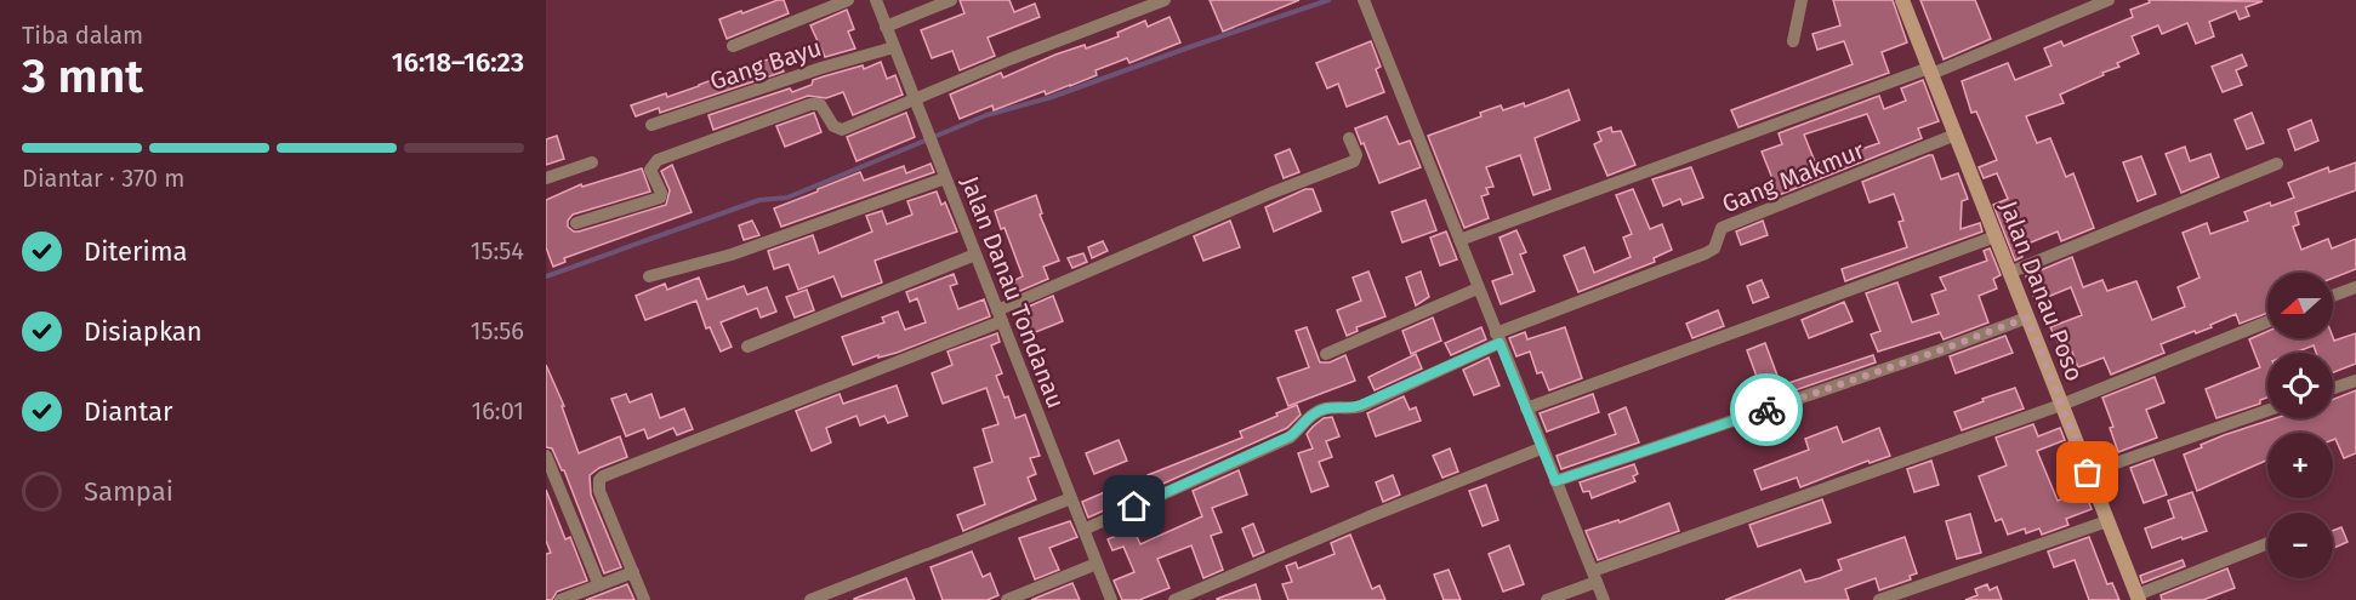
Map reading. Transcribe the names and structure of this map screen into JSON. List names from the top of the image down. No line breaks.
{"streets":{"street":["Gang Bayu","Gang Makmur","Jalan Danau Poso","Jalan Danau Tondanau"]},"crossings":[["Gang Bayu","Jalan Danau Tondanau"],["Gang Makmur","Jalan Danau Poso"],["Gang Makmur","Jalan Danau Tondanau"]],"north":"left","page":{"heading":["3 mnt","Tiba dalam","16:18–16:23"],"bar":"Diantar · 370 m","list":[["Diterima","15:54"],["Disiapkan","15:56"],["Diantar","16:01"],"Sampai"],"map_buttons":["+","−"]}}
